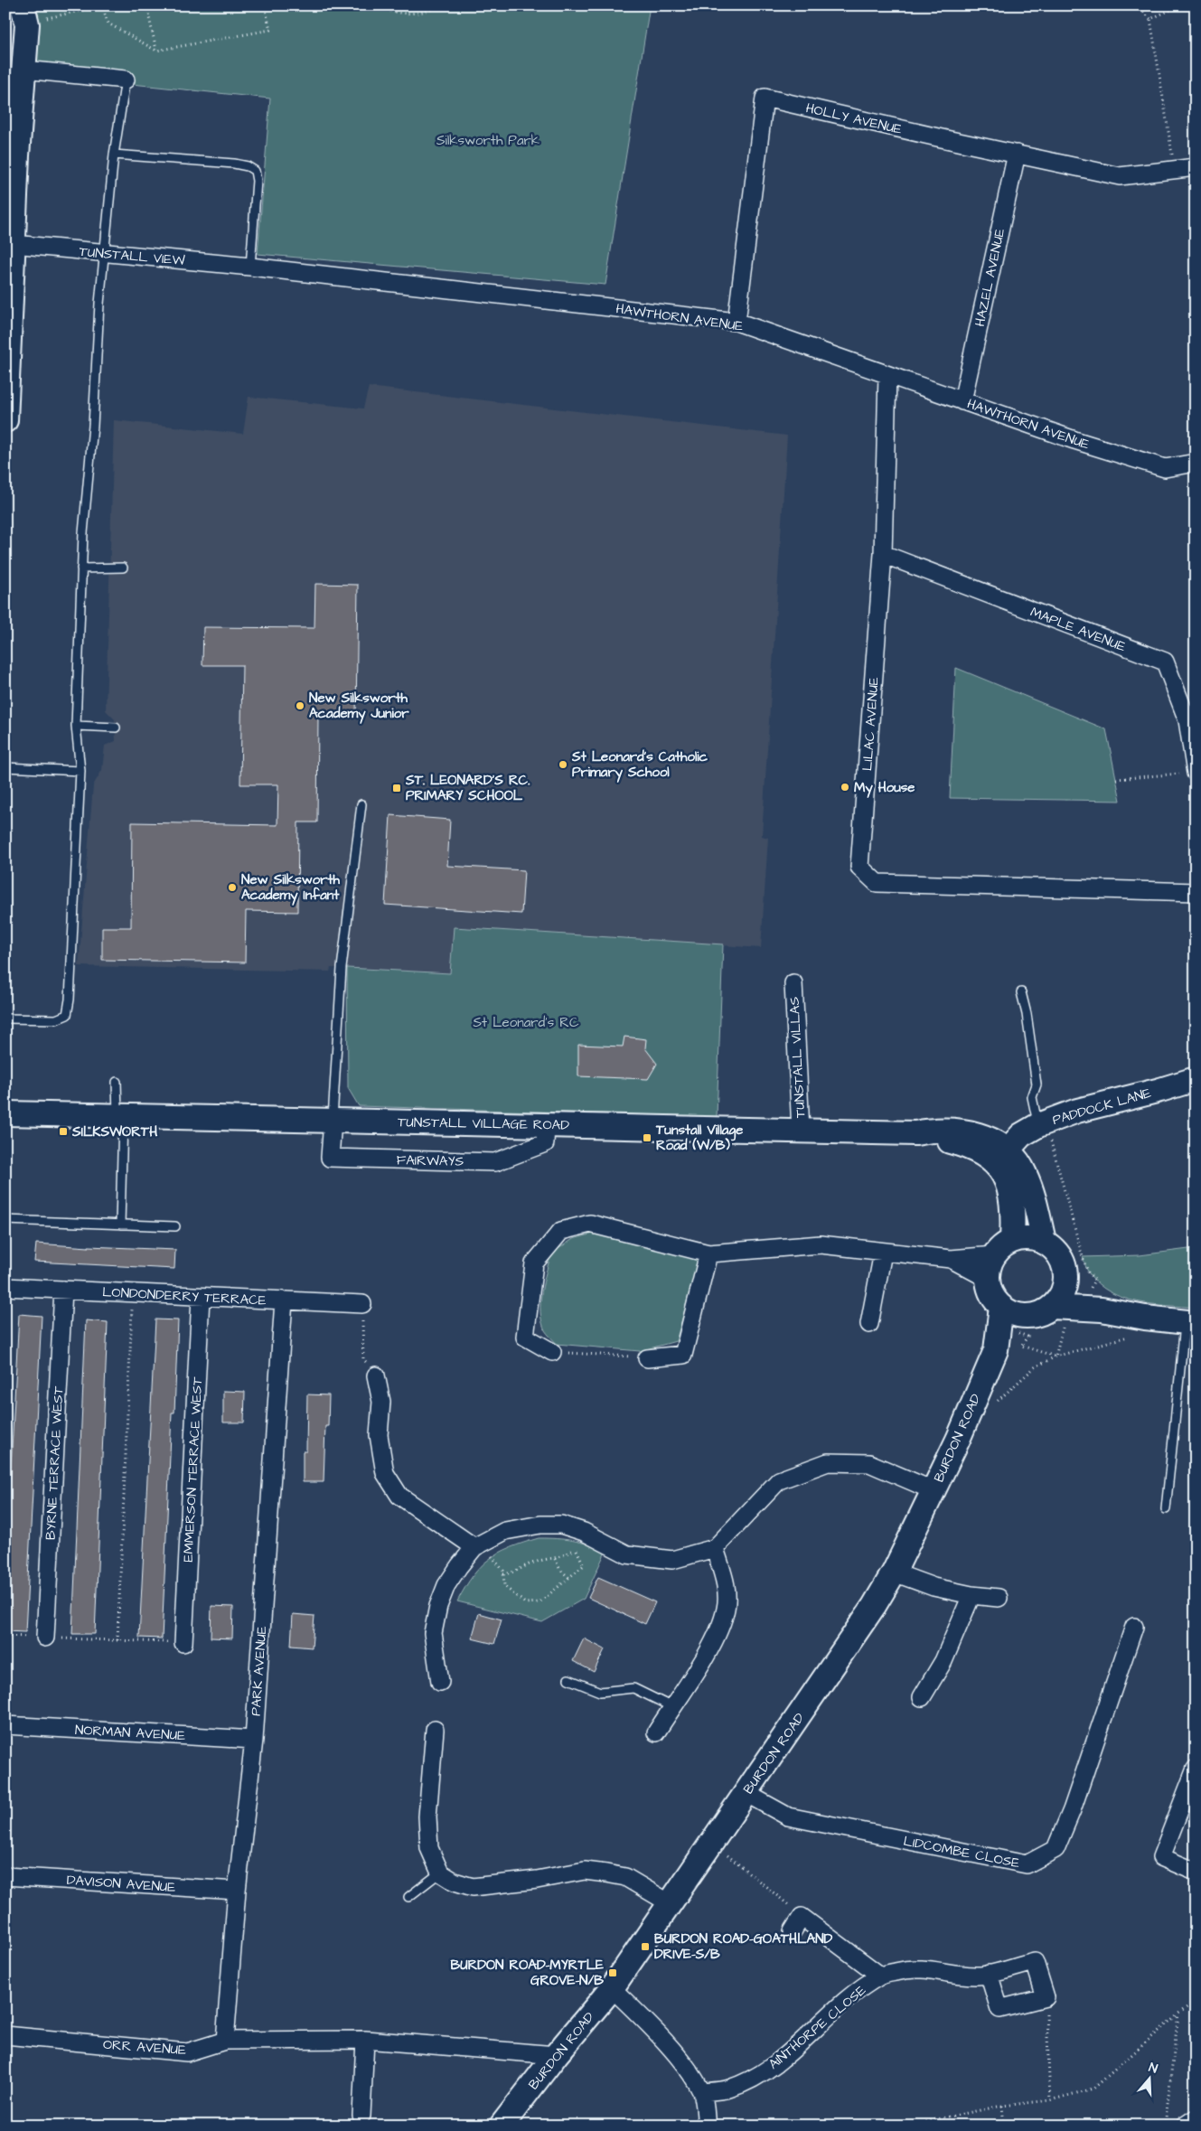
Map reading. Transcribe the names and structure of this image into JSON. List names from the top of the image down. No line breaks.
{"streets":{"street":["HOLLY AVENUE","TUNSTALL VIEW","HAZEL AVENUE","HAWTHORN AVENUE","MAPLE AVENUE","LILAC AVENUE","TUNSTALL VILLAS","PADDOCK LANE","TUNSTALL VILLAGE ROAD","FAIRWAYS","LONDONDERRY TERRACE","BURDON ROAD","BYRNE TERRACE WEST","EMMERSON TERRACE WEST","PARK AVENUE","NORMAN AVENUE","LIDCOMBE CLOSE","DAVISON AVENUE","AINTHORPE CLOSE","ORR AVENUE"]},"crossings":[["HOLLY AVENUE","HAZEL AVENUE"],["HOLLY AVENUE","HAWTHORN AVENUE"],["TUNSTALL VIEW","HAWTHORN AVENUE"],["HAZEL AVENUE","HAWTHORN AVENUE"],["HAWTHORN AVENUE","LILAC AVENUE"],["MAPLE AVENUE","LILAC AVENUE"],["TUNSTALL VILLAS","TUNSTALL VILLAGE ROAD"],["PADDOCK LANE","TUNSTALL VILLAGE ROAD"],["TUNSTALL VILLAGE ROAD","FAIRWAYS"],["TUNSTALL VILLAGE ROAD","BURDON ROAD"],["LONDONDERRY TERRACE","BYRNE TERRACE WEST"],["LONDONDERRY TERRACE","EMMERSON TERRACE WEST"],["LONDONDERRY TERRACE","PARK AVENUE"],["BURDON ROAD","LIDCOMBE CLOSE"],["BURDON ROAD","ORR AVENUE"],["PARK AVENUE","NORMAN AVENUE"],["PARK AVENUE","DAVISON AVENUE"],["PARK AVENUE","ORR AVENUE"]],"parks":["Silksworth Park","St Leonard's RC"],"places":{"other":["New Silksworth Academy Junior","St Leonard's Catholic Primary School","My House","New Silksworth Academy Infant"],"transit":["ST. LEONARD'S RC. PRIMARY SCHOOL","SILKSWORTH","Tunstall Village Road (W/B)","BURDON ROAD-GOATHLAND DRIVE-S/B","BURDON ROAD-MYRTLE GROVE-N/B"]},"north":"top"}
